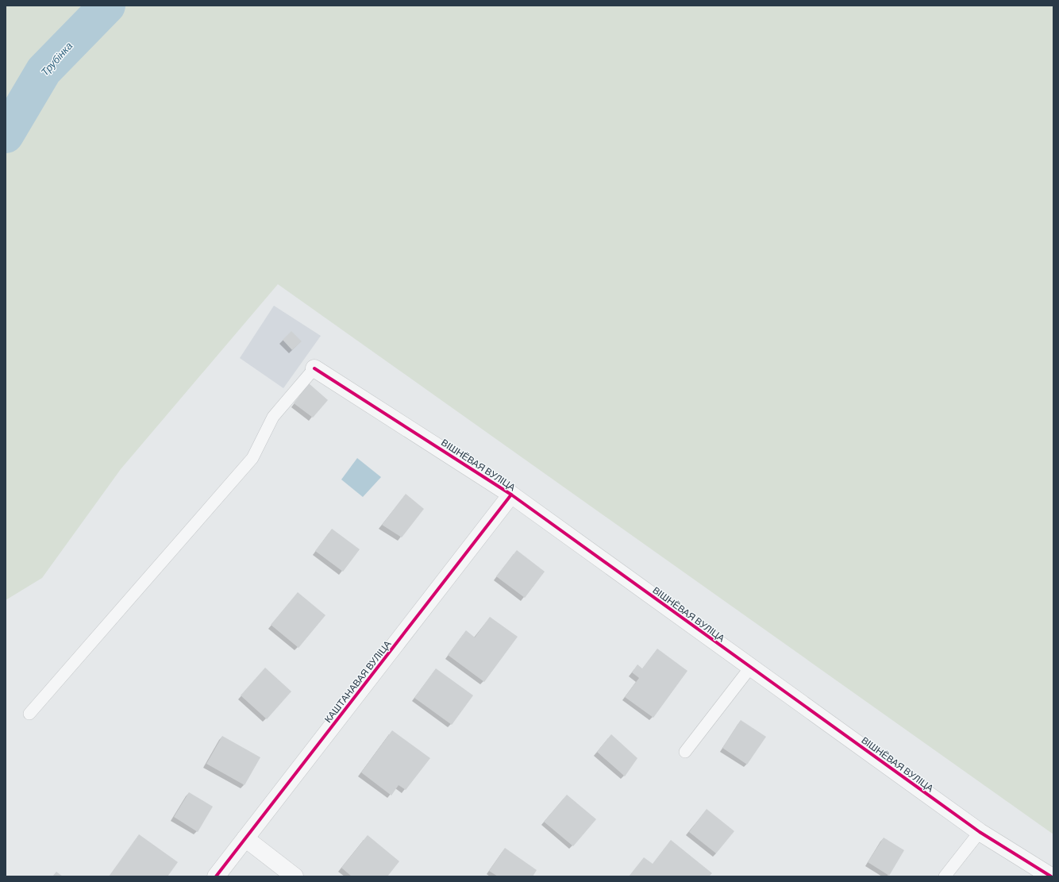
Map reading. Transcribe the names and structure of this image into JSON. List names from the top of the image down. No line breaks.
{"streets":{"street":["ВІШНЁВАЯ ВУЛІЦА","КАШТАНАВАЯ ВУЛІЦА"]},"crossings":[["ВІШНЁВАЯ ВУЛІЦА","КАШТАНАВАЯ ВУЛІЦА"]],"water":["Трубінка"]}
